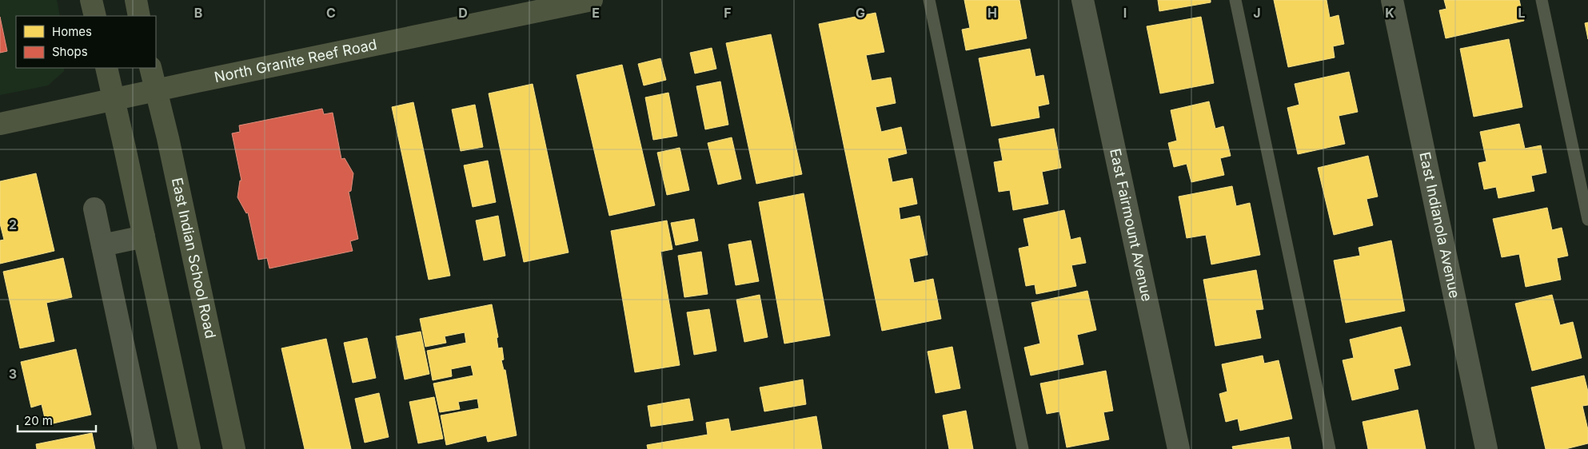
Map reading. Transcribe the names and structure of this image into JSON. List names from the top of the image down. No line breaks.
{"streets":{"main road":["North Granite Reef Road","East Indian School Road"],"street":["East Fairmount Avenue","East Indianola Avenue"]},"crossings":[["North Granite Reef Road","East Indian School Road"]],"legend":["Homes","Shops"],"scale_bar":"20 m","grid":{"columns":["B","C","D","E","F","G","H","I","J","K","L"],"rows":["2","3"]}}
